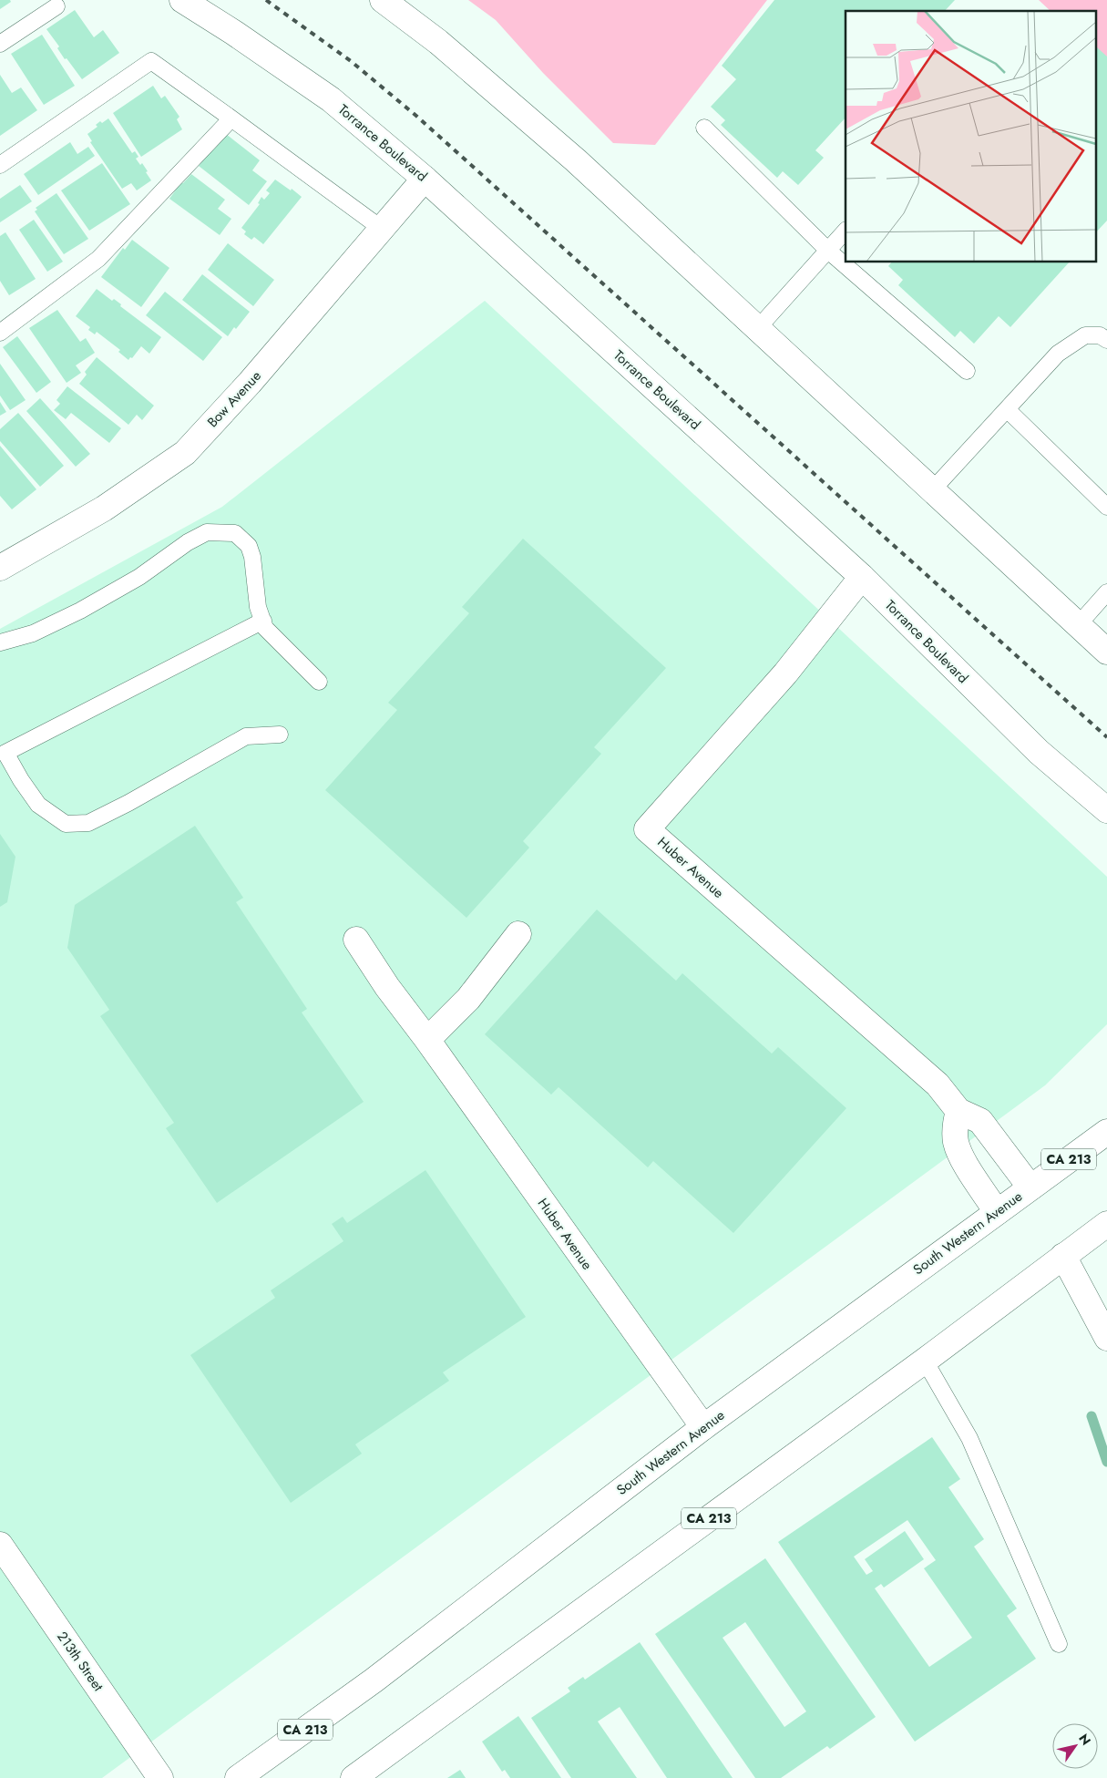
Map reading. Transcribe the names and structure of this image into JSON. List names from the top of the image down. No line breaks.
{"streets":{"main road":["Torrance Boulevard","Bow Avenue","Huber Avenue","CA 213","South Western Avenue","213th Street"]},"crossings":[["Torrance Boulevard","Bow Avenue"],["Torrance Boulevard","Huber Avenue"],["Huber Avenue","South Western Avenue"]],"north":"top right"}
